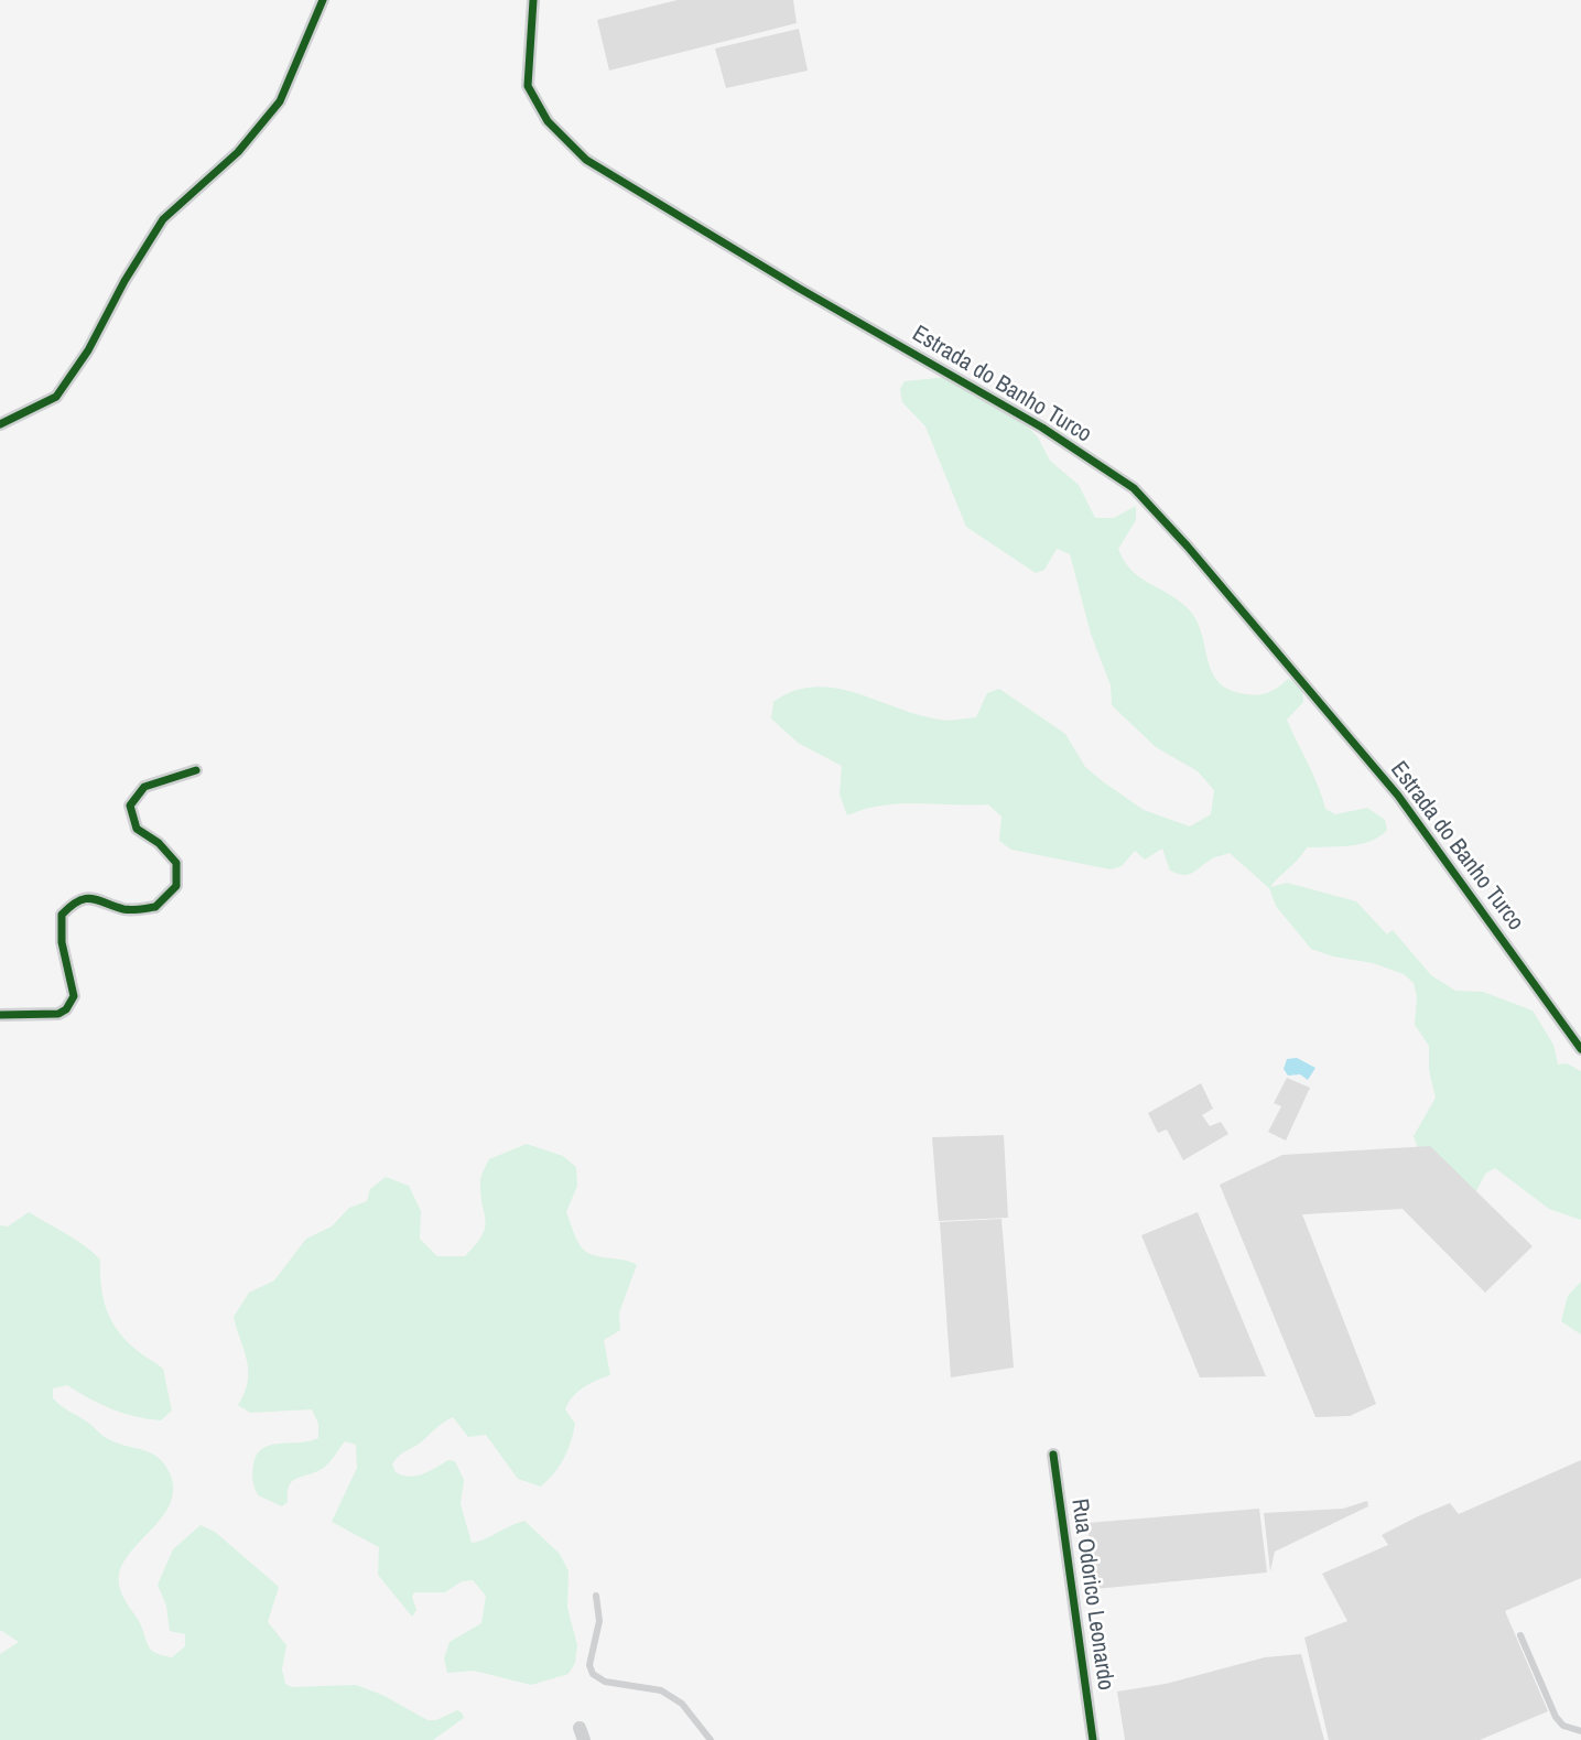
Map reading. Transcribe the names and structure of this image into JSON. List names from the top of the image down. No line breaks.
{"streets":{"street":["Estrada do Banho Turco","Rua Odorico Leonardo"]}}
